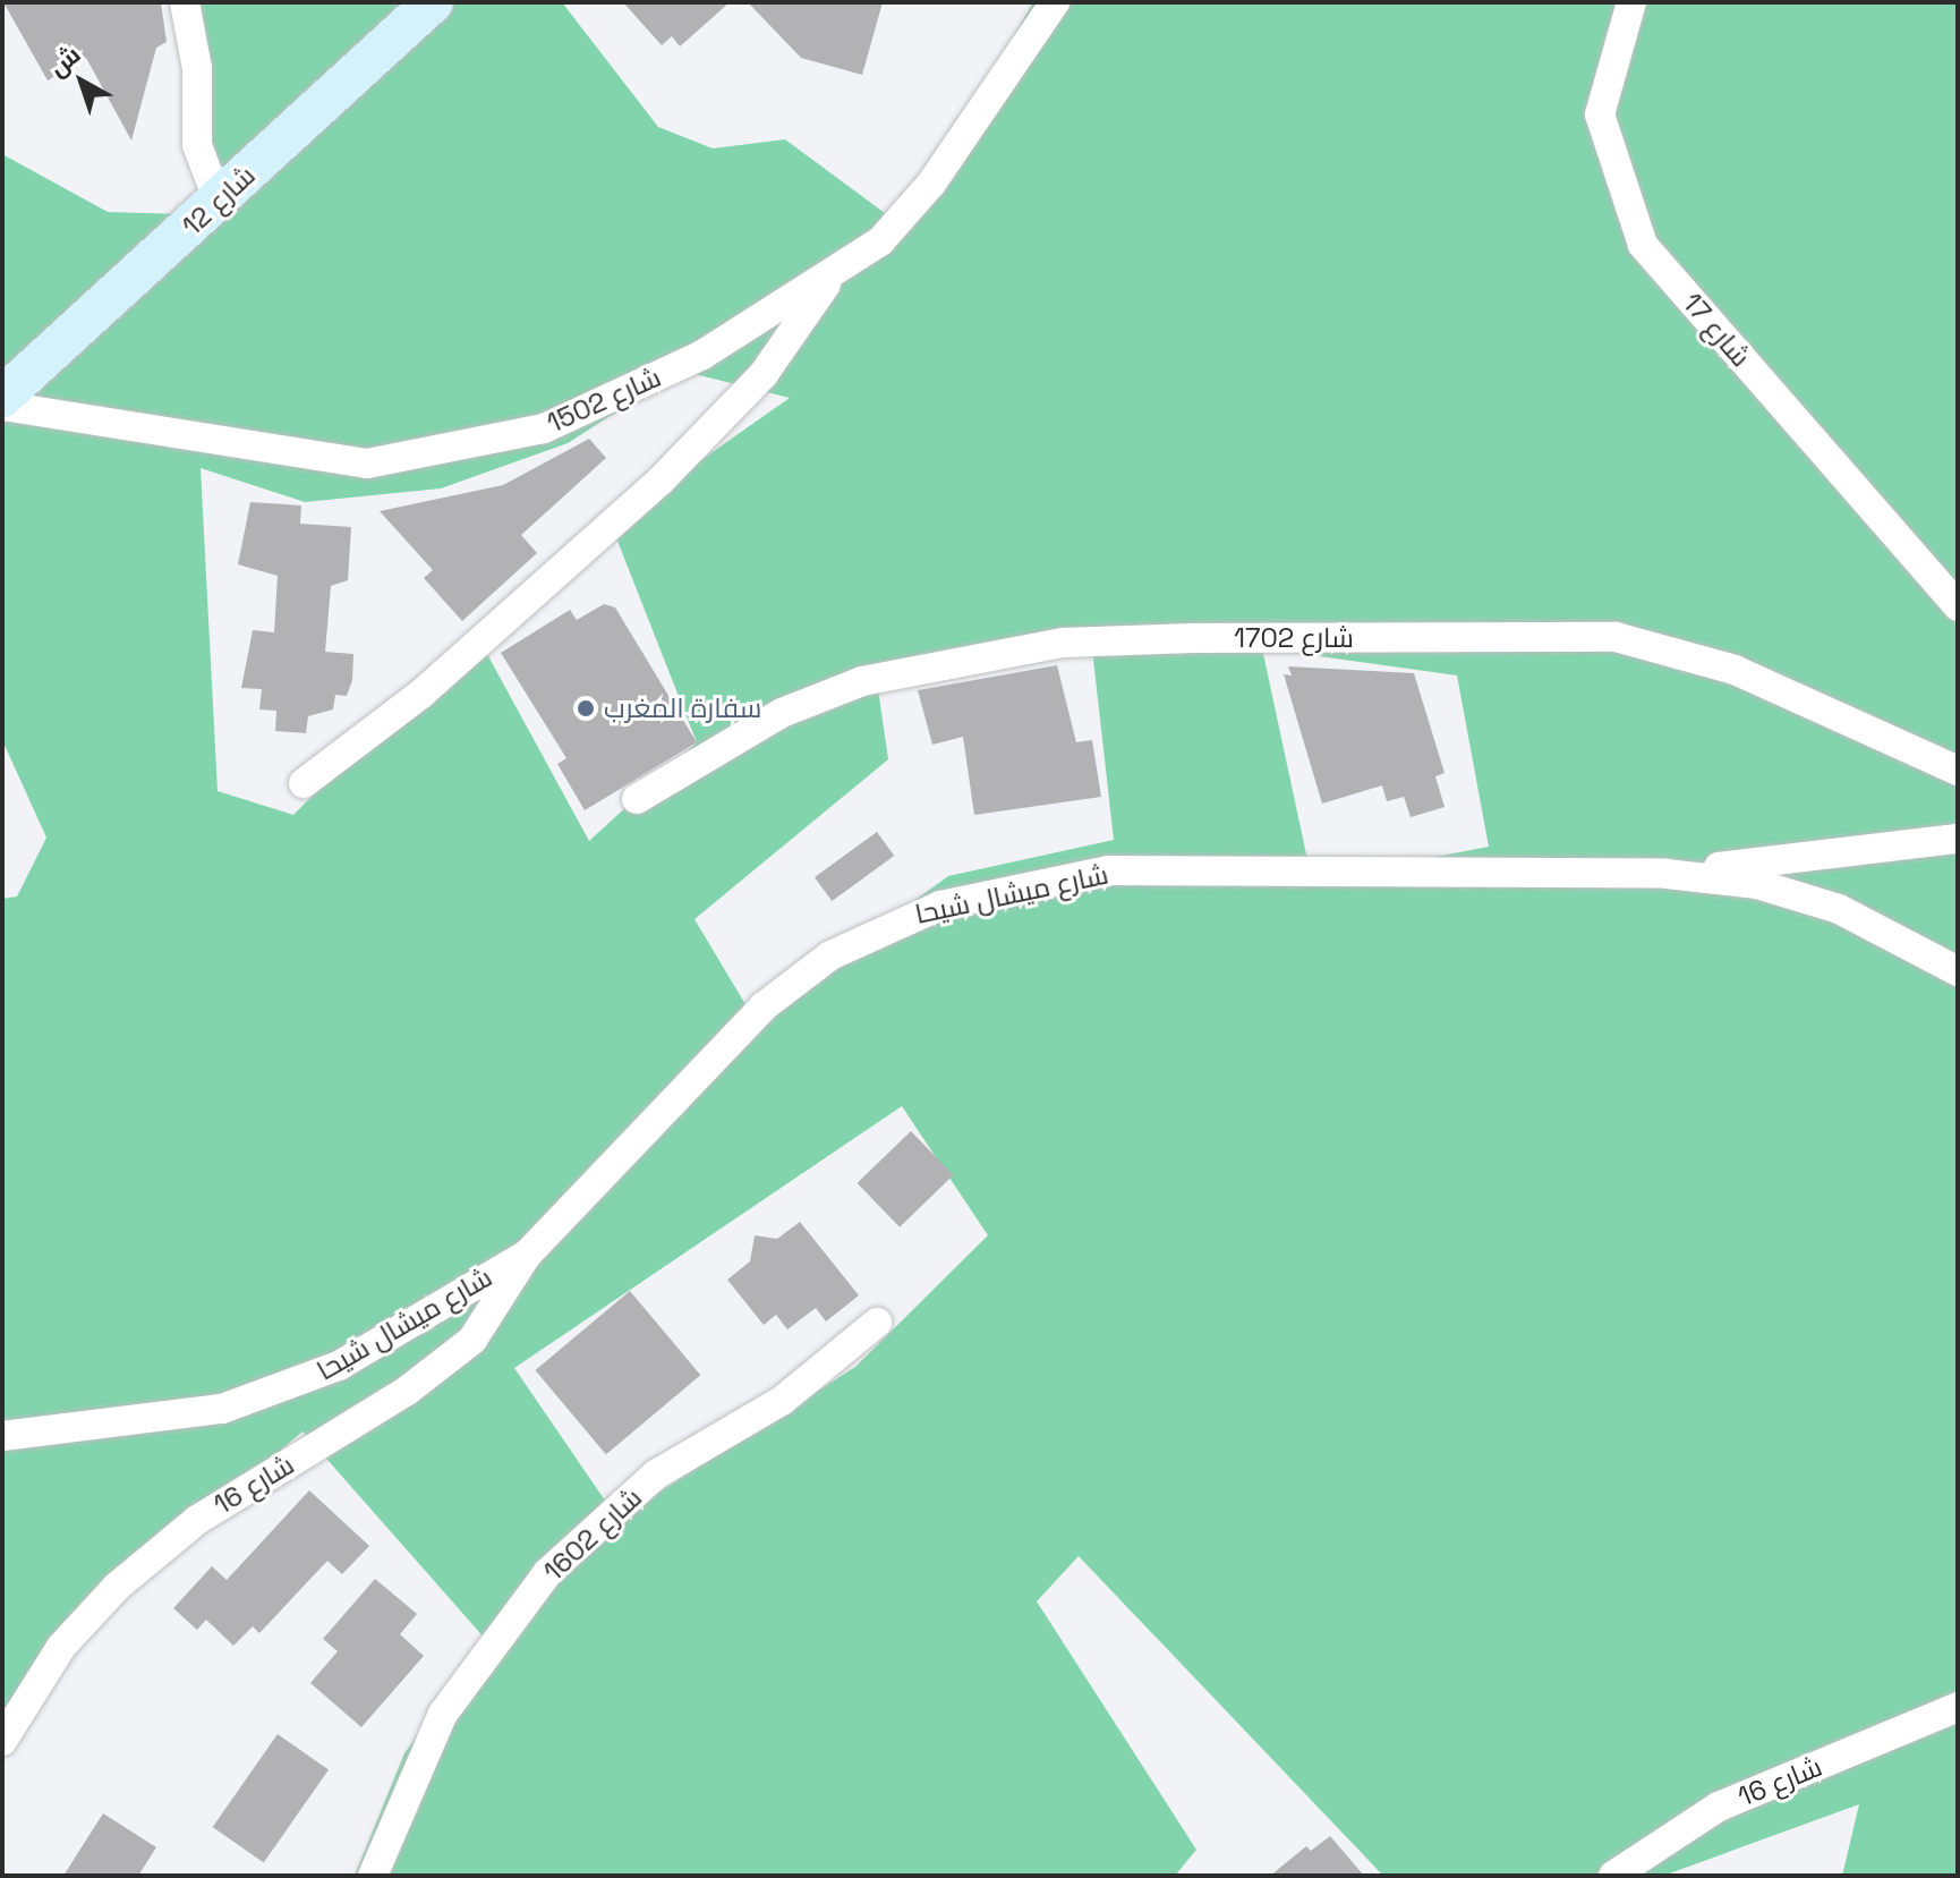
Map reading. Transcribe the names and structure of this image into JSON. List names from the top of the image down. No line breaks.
{"streets":{"main road":["شارع 12"],"street":["شارع 17","شارع 1502","شارع 1702","شارع ميشال شيحا","شارع 16","شارع 1602"]},"crossings":[["شارع ميشال شيحا","شارع 16"]],"places":["سفارة المغرب"],"north":"top left"}
